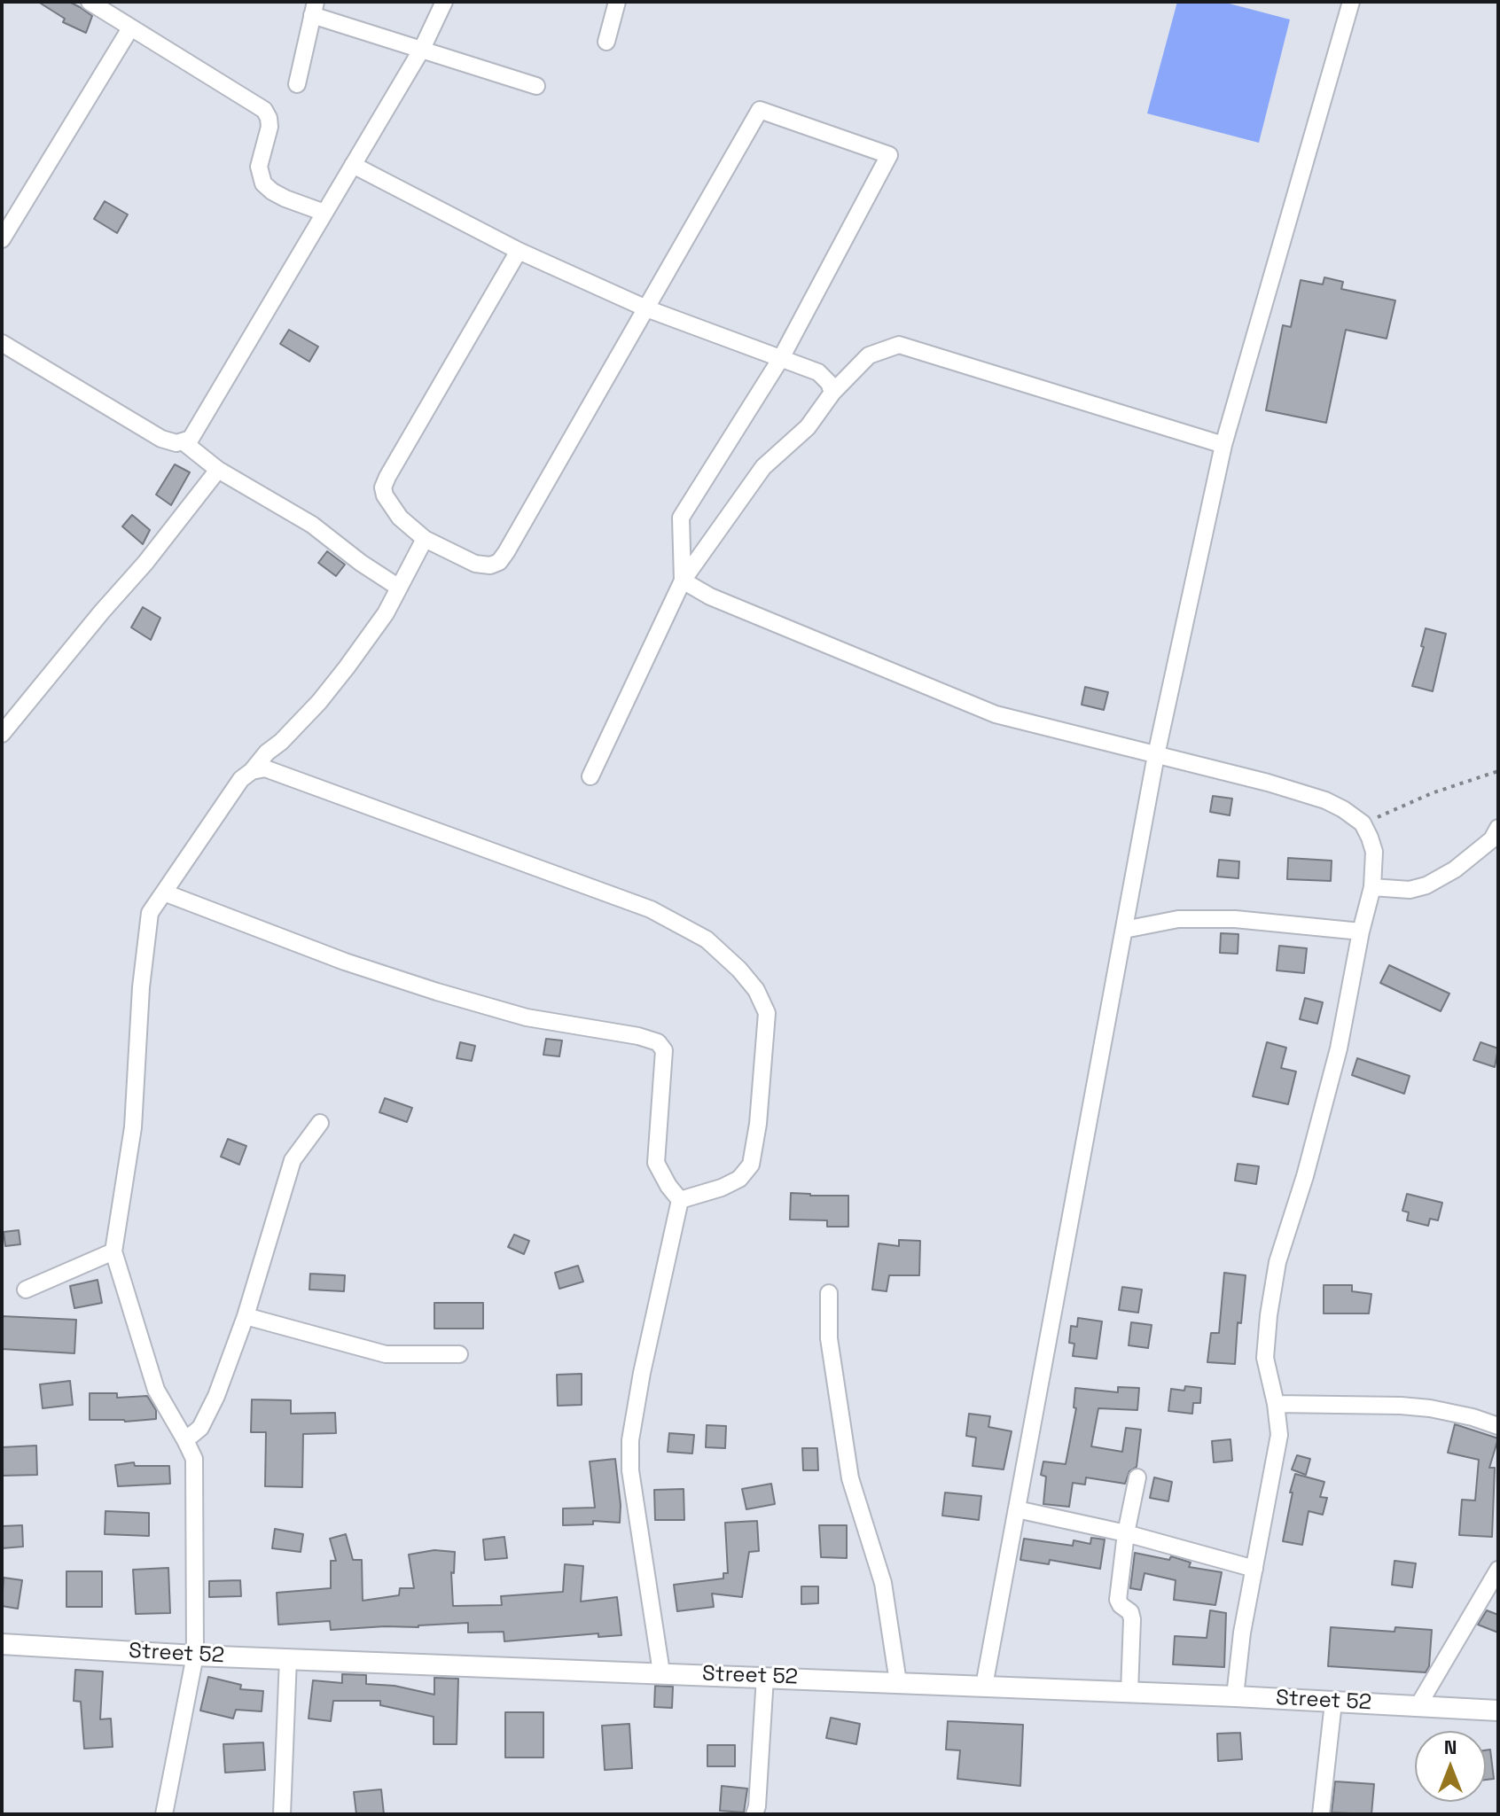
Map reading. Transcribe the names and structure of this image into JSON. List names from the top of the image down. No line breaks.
{"streets":{"street":["Street 52"]},"north":"top"}
